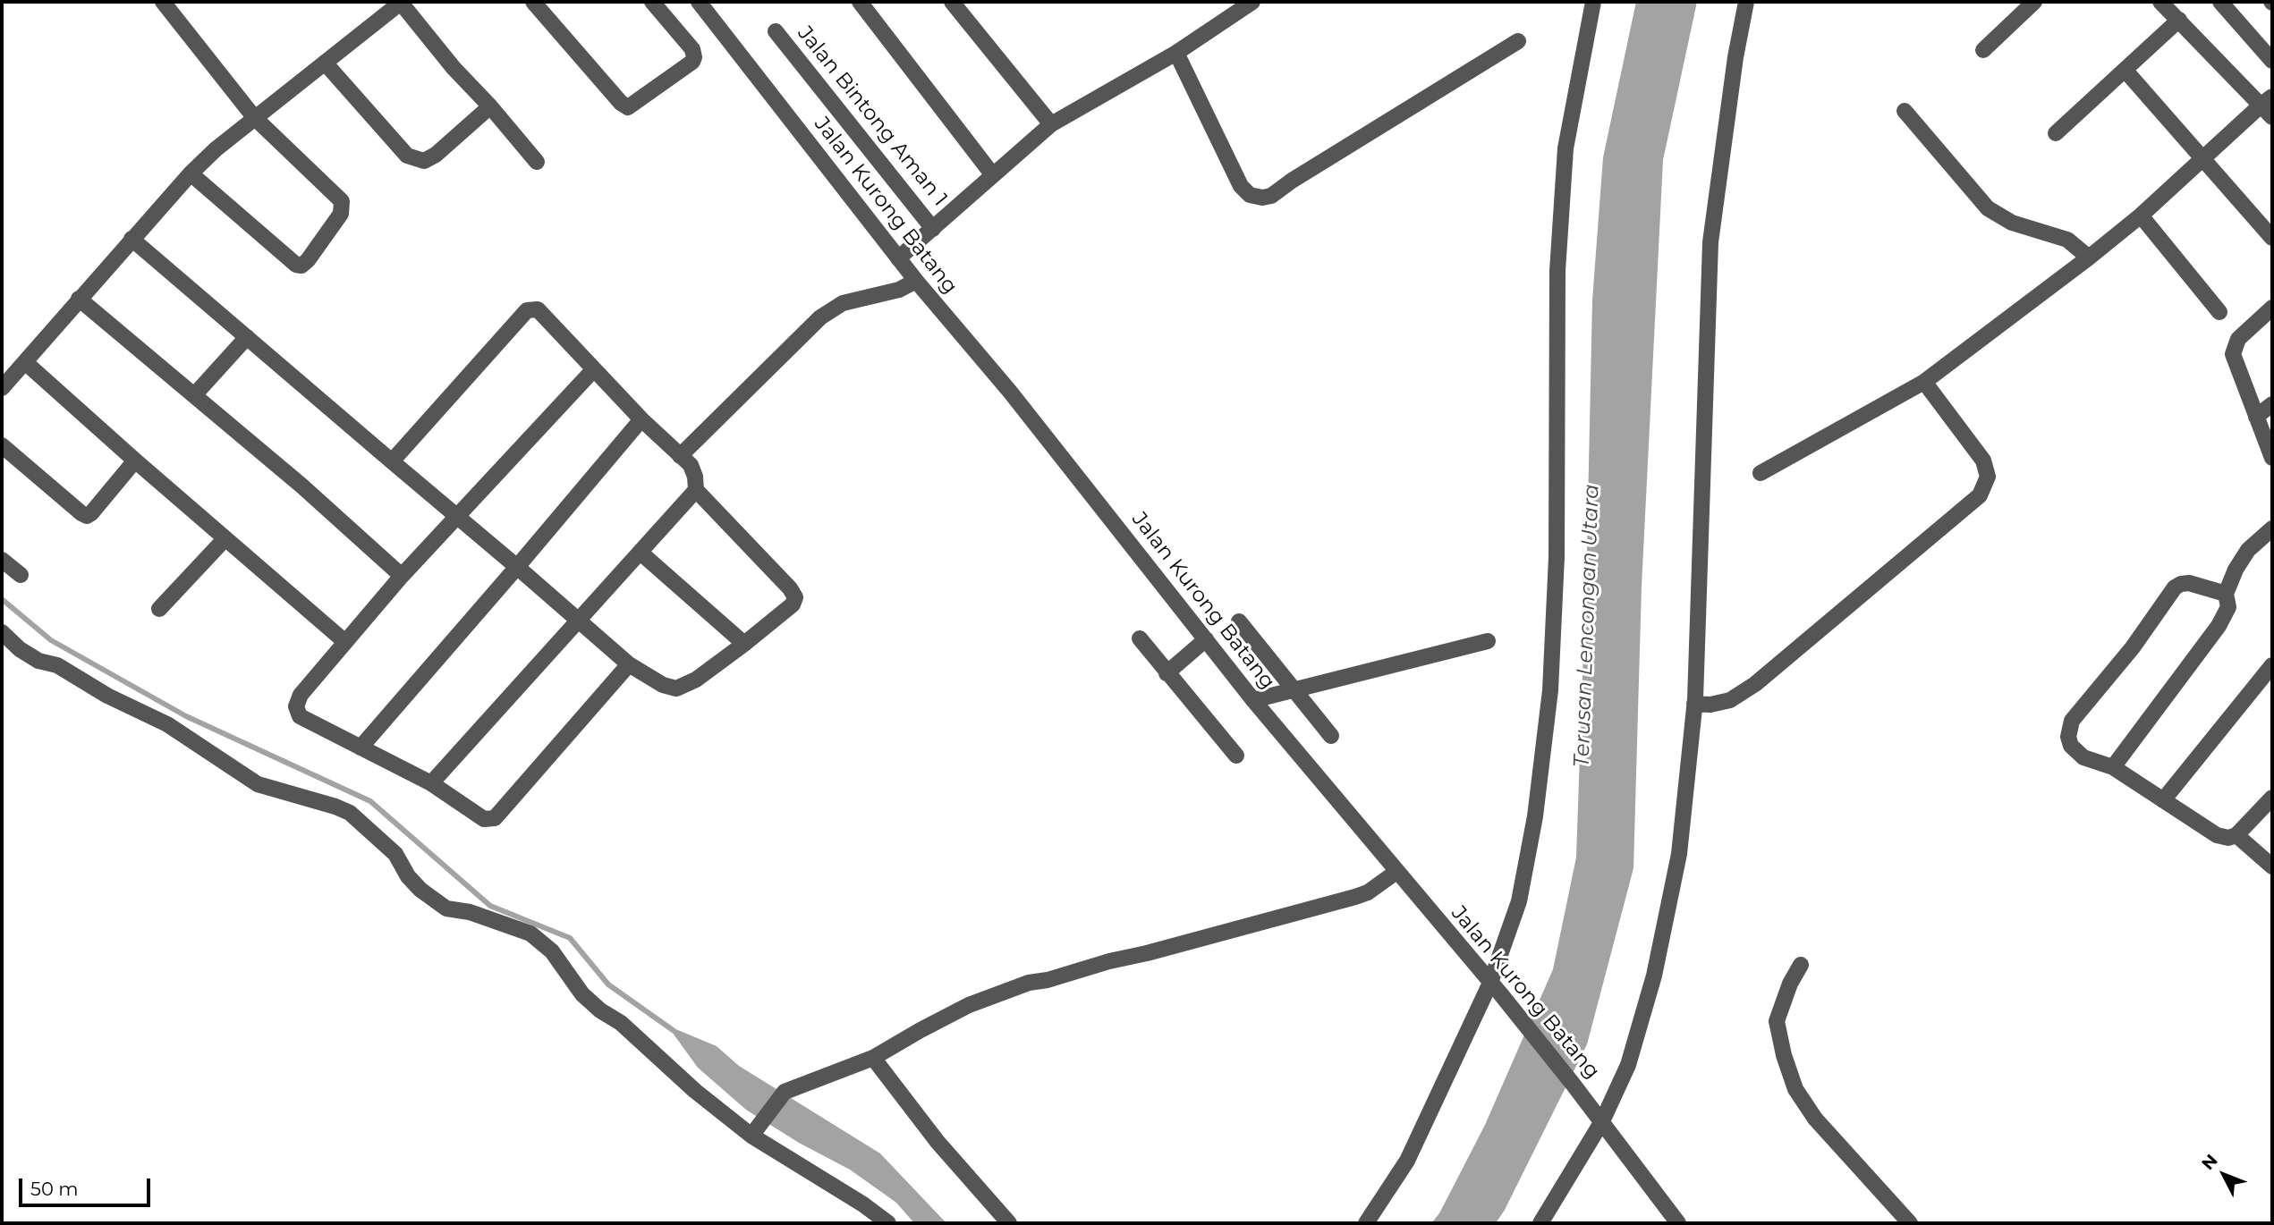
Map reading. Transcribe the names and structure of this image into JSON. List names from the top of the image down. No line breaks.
{"streets":{"street":["Jalan Bintong Aman 1","Jalan Kurong Batang"]},"water":["Terusan Lencongan Utara"],"scale_bar":"50 m","north":"top left"}
